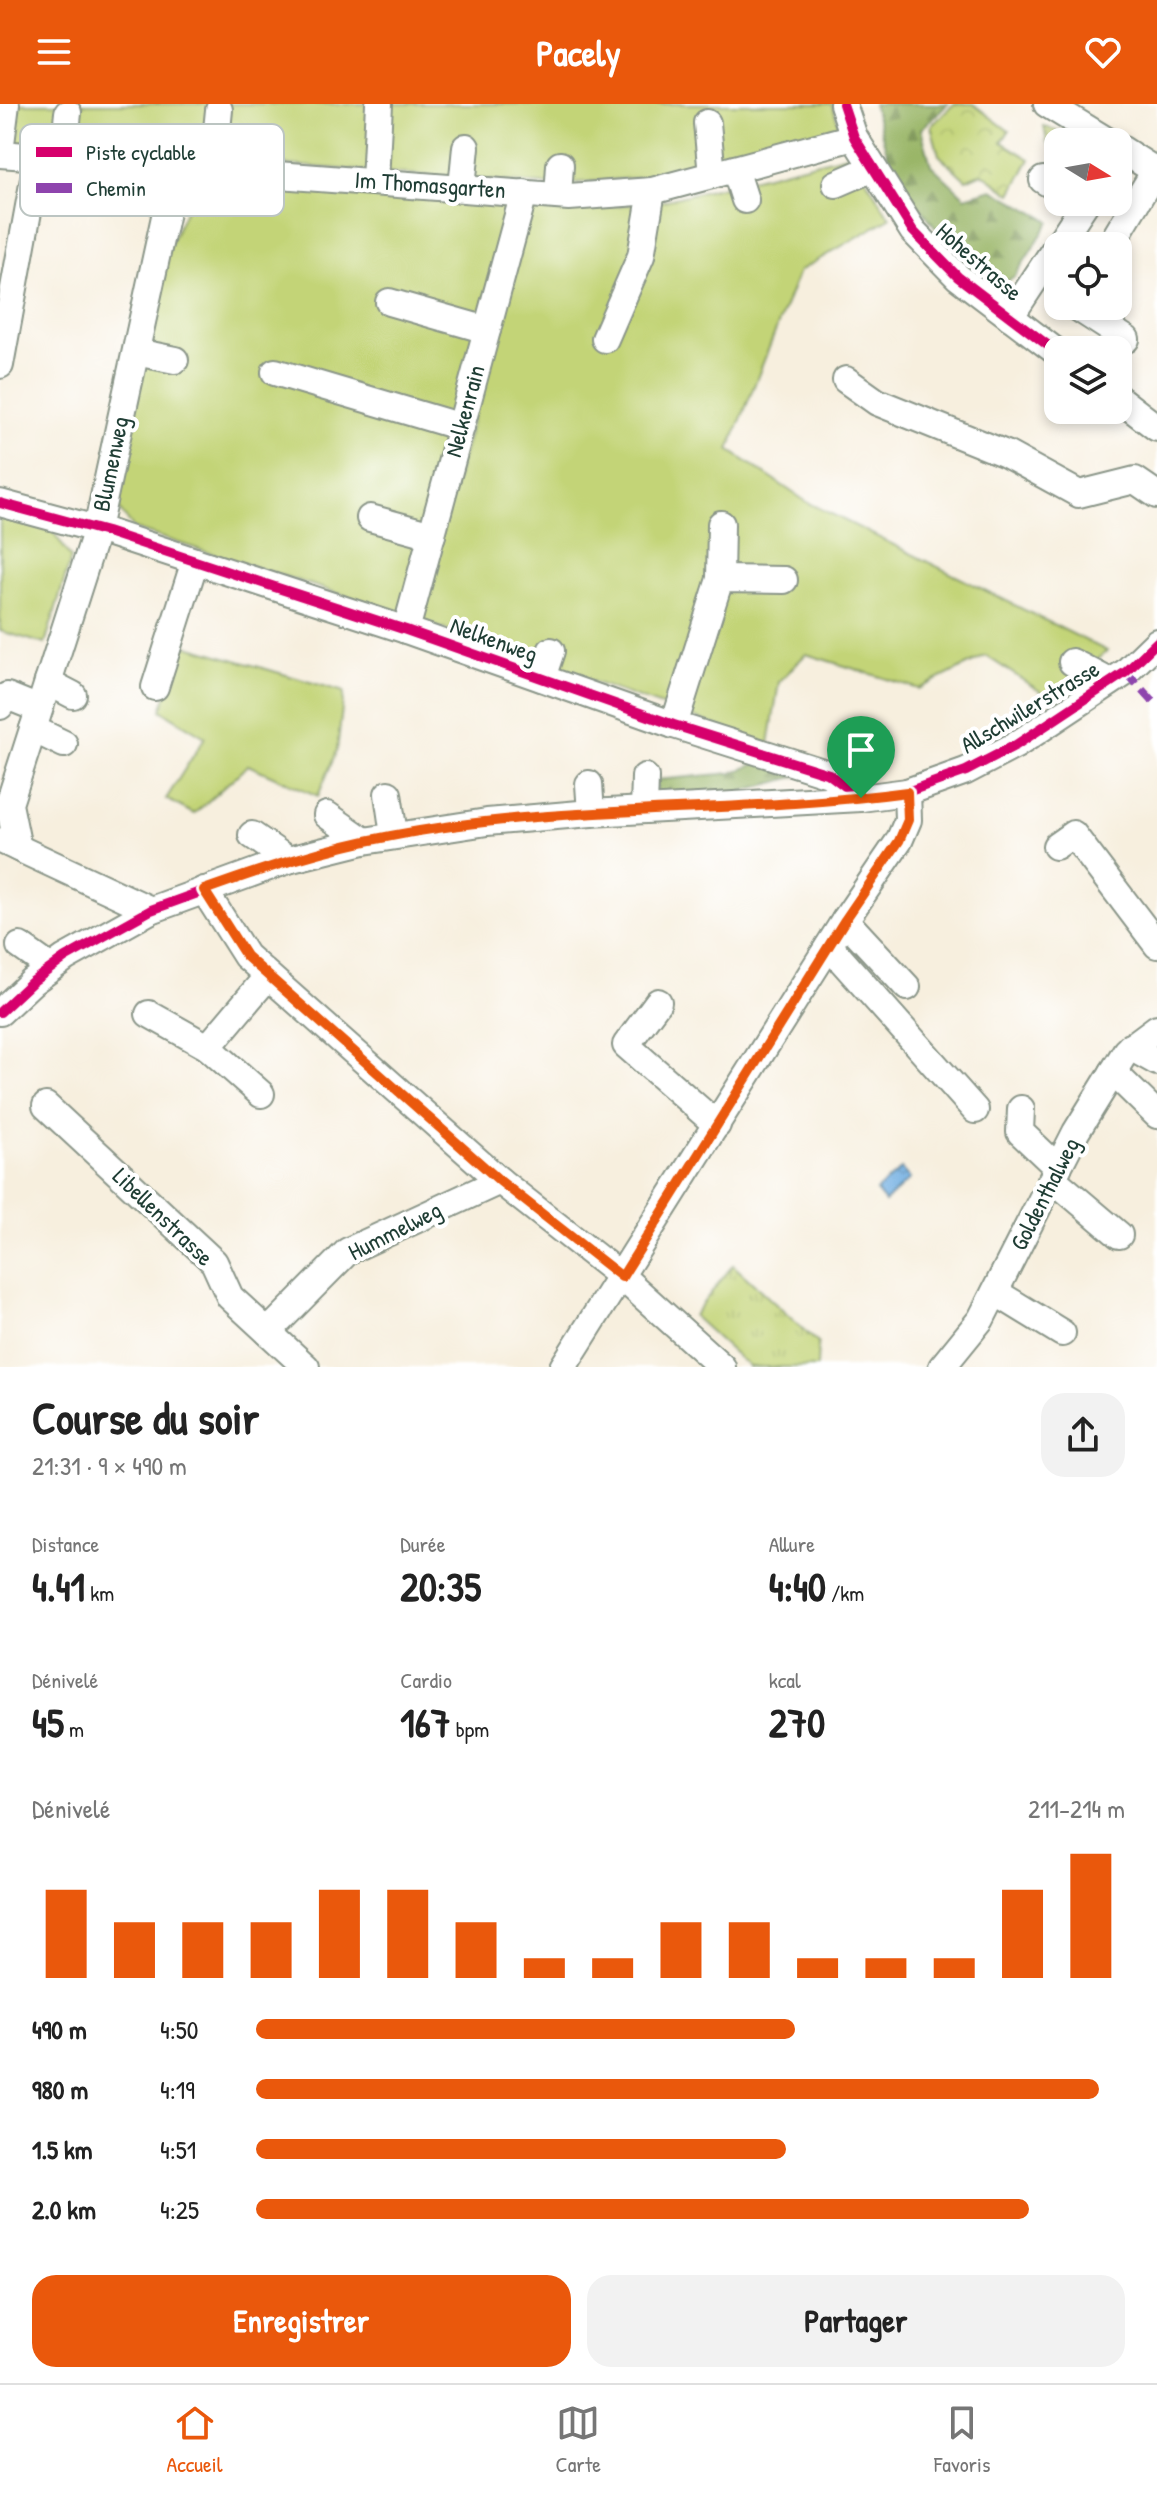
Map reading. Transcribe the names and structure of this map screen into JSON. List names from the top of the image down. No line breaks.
{"streets":{"street":["Im Thomasgarten","Hohestrasse","Nelkenrain","Blumenweg","Nelkenweg","Allschwilerstrasse","Goldenthalweg","Libellenstrasse","Hummelweg"]},"crossings":[["Im Thomasgarten","Hohestrasse"],["Im Thomasgarten","Nelkenrain"],["Nelkenrain","Nelkenweg"],["Blumenweg","Nelkenweg"],["Nelkenweg","Allschwilerstrasse"],["Libellenstrasse","Hummelweg"]],"legend":["Piste cyclable","Chemin"],"north":"right","page":{"header":"Pacely","heading":["Course du soir","21:31 · 9 × 490 m"],"stats":[["Distance","4.41 km"],["Durée","20:35"],["Allure","4:40 /km"],["Dénivelé","45 m"],["Cardio","167 bpm"],["kcal","270"]],"chart":["Dénivelé","211–214 m"],"list":[{"name":"490 m","note":"4:50"},{"name":"980 m","note":"4:19"},{"name":"1.5 km","note":"4:51"},{"name":"2.0 km","note":"4:25"}],"buttons":["Enregistrer","Partager"],"tabs":["Accueil","Carte","Favoris"]}}
